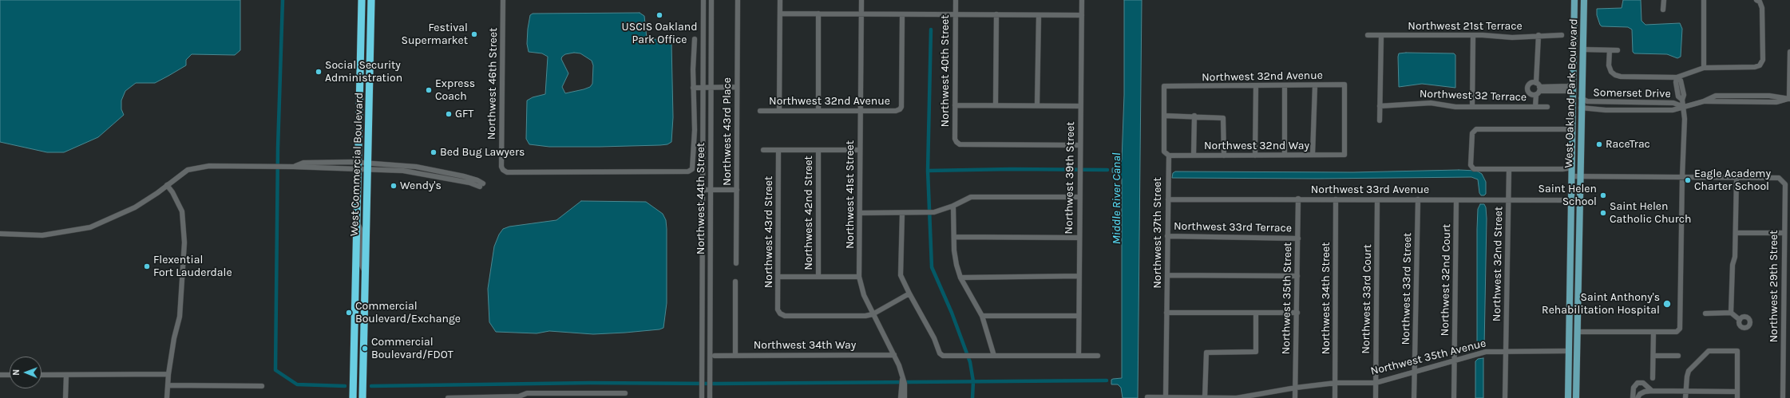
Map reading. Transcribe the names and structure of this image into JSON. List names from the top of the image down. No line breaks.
{"streets":{"highway":["West Commercial Boulevard"],"main road":["West Oakland Park Boulevard"],"street":["Northwest 21st Terrace","Northwest 40th Street","Northwest 32nd Avenue","Northwest 46th Street","Somerset Drive","Northwest 32 Terrace","Northwest 43rd Place","Northwest 32nd Way","Northwest 39th Street","Northwest 33rd Avenue","Northwest 41st Street","Northwest 44th Street","Northwest 42nd Street","Northwest 33rd Terrace","Northwest 43rd Street","Northwest 37th Street","Northwest 32nd Street","Northwest 32nd Court","Northwest 29th Street","Northwest 33rd Street","Northwest 35th Street","Northwest 34th Street","Northwest 33rd Court","Northwest 34th Way","Northwest 35th Avenue"]},"crossings":[["Northwest 40th Street","Northwest 39th Street"],["Northwest 32nd Avenue","Northwest 32nd Way"],["Northwest 32nd Avenue","Northwest 41st Street"],["Northwest 32nd Avenue","Northwest 37th Street"],["Northwest 46th Street","Northwest 44th Street"],["West Oakland Park Boulevard","Somerset Drive"],["West Oakland Park Boulevard","Northwest 33rd Avenue"],["West Oakland Park Boulevard","Northwest 35th Avenue"],["Northwest 32nd Way","Northwest 37th Street"],["Northwest 33rd Avenue","Northwest 37th Street"],["Northwest 33rd Avenue","Northwest 32nd Street"],["Northwest 33rd Avenue","Northwest 32nd Court"],["Northwest 33rd Avenue","Northwest 33rd Street"],["Northwest 33rd Avenue","Northwest 35th Street"],["Northwest 33rd Avenue","Northwest 34th Street"],["Northwest 33rd Avenue","Northwest 33rd Court"],["Northwest 41st Street","Northwest 43rd Street"],["Northwest 41st Street","Northwest 34th Way"],["Northwest 44th Street","Northwest 34th Way"],["Northwest 33rd Terrace","Northwest 37th Street"],["Northwest 33rd Terrace","Northwest 35th Street"],["Northwest 37th Street","Northwest 35th Avenue"],["Northwest 32nd Street","Northwest 35th Avenue"],["Northwest 32nd Court","Northwest 35th Avenue"],["Northwest 33rd Street","Northwest 35th Avenue"],["Northwest 35th Street","Northwest 35th Avenue"],["Northwest 34th Street","Northwest 35th Avenue"],["Northwest 33rd Court","Northwest 35th Avenue"]],"water":["Middle River Canal"],"places":["USCIS Oakland Park Office","Festival Supermarket","Social Security Administration","Express Coach","GFT","RaceTrac","Bed Bug Lawyers","Eagle Academy Charter School","Wendy's","Saint Helen School","Saint Helen Catholic Church","Flexential Fort Lauderdale","Saint Anthony's Rehabilitation Hospital","Commercial Boulevard/Exchange","Commercial Boulevard/FDOT"],"north":"left"}
